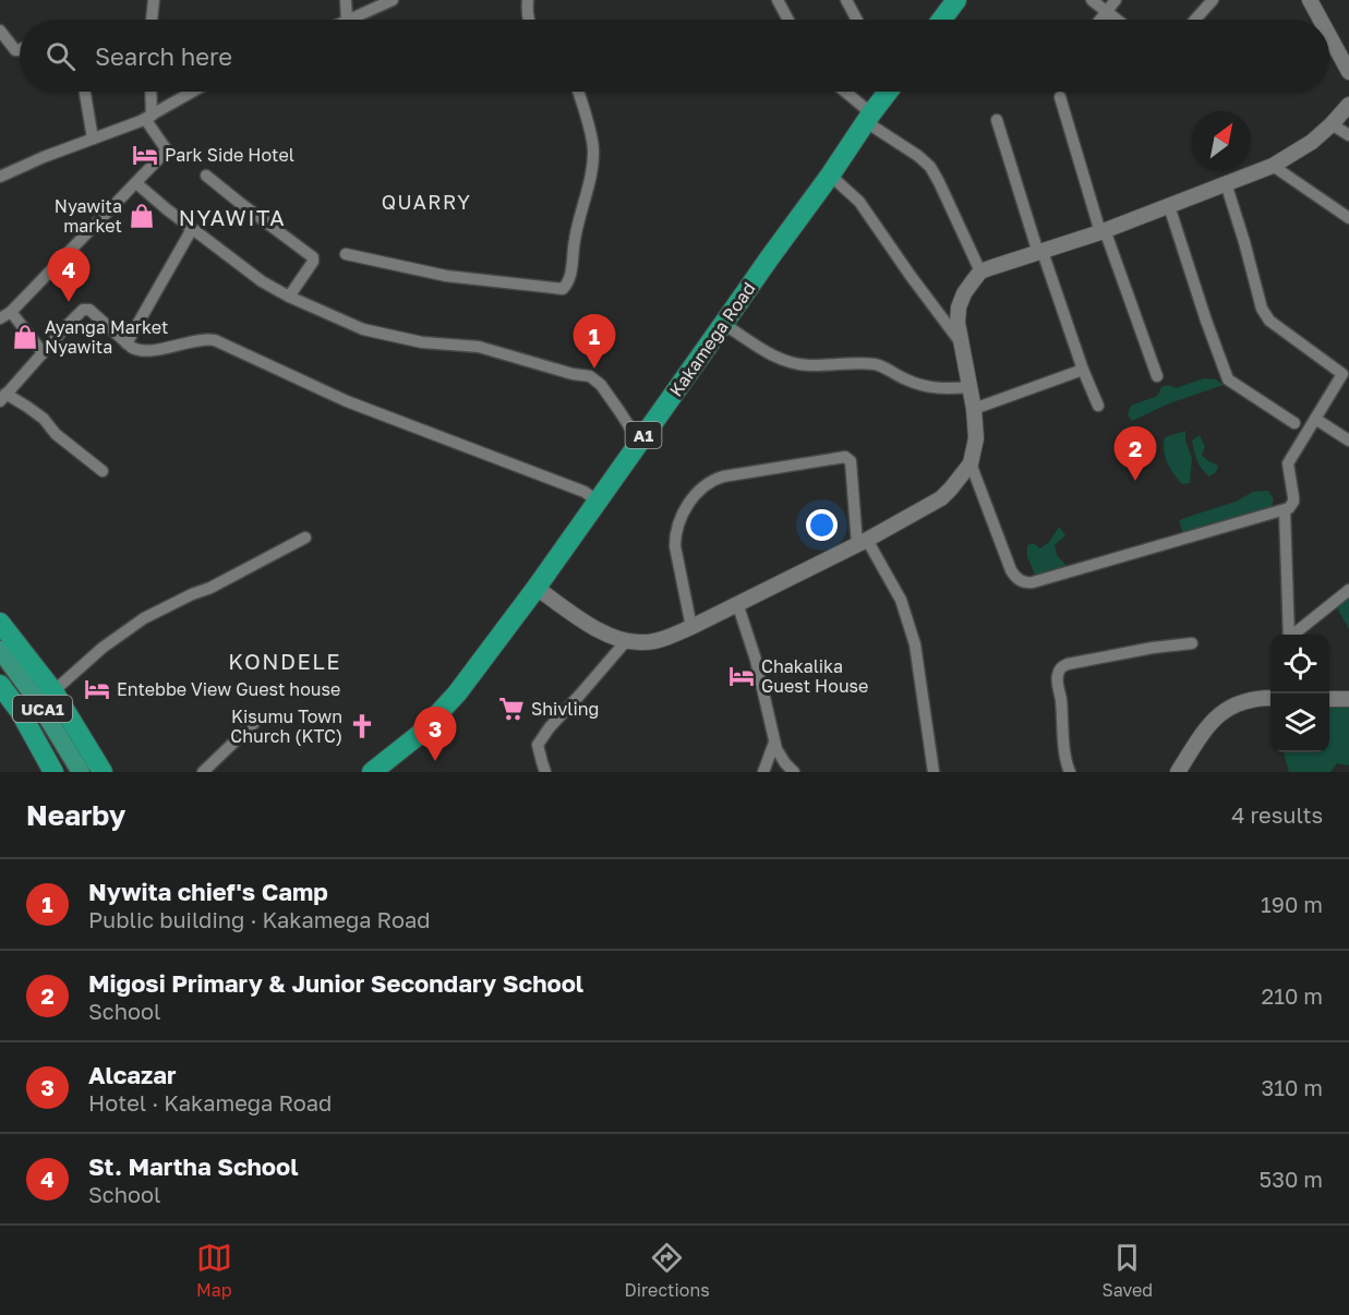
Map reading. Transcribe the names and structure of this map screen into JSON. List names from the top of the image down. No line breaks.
{"streets":{"highway":["Kakamega Road","A1"],"main road":["UCA1"]},"districts":["QUARRY","NYAWITA","KONDELE"],"places":{"hotel":["Park Side Hotel","Chakalika Guest House","Entebbe View Guest house"],"shop":["Nyawita market","Ayanga Market Nyawita"],"supermarket":["Shivling"],"church":["Kisumu Town Church (KTC)"]},"north":"top right","page":{"search":"Search here","pins":["4","1","2","3"],"heading":["Nearby","4 results"],"list":[{"mark":"1","name":"Nywita chief's Camp","note":"Public building · Kakamega Road","value":"190 m"},{"mark":"2","name":"Migosi Primary & Junior Secondary School","note":"School","value":"210 m"},{"mark":"3","name":"Alcazar","note":"Hotel · Kakamega Road","value":"310 m"},{"mark":"4","name":"St. Martha School","note":"School","value":"530 m"}],"nav":["Map","Directions","Saved"]}}
